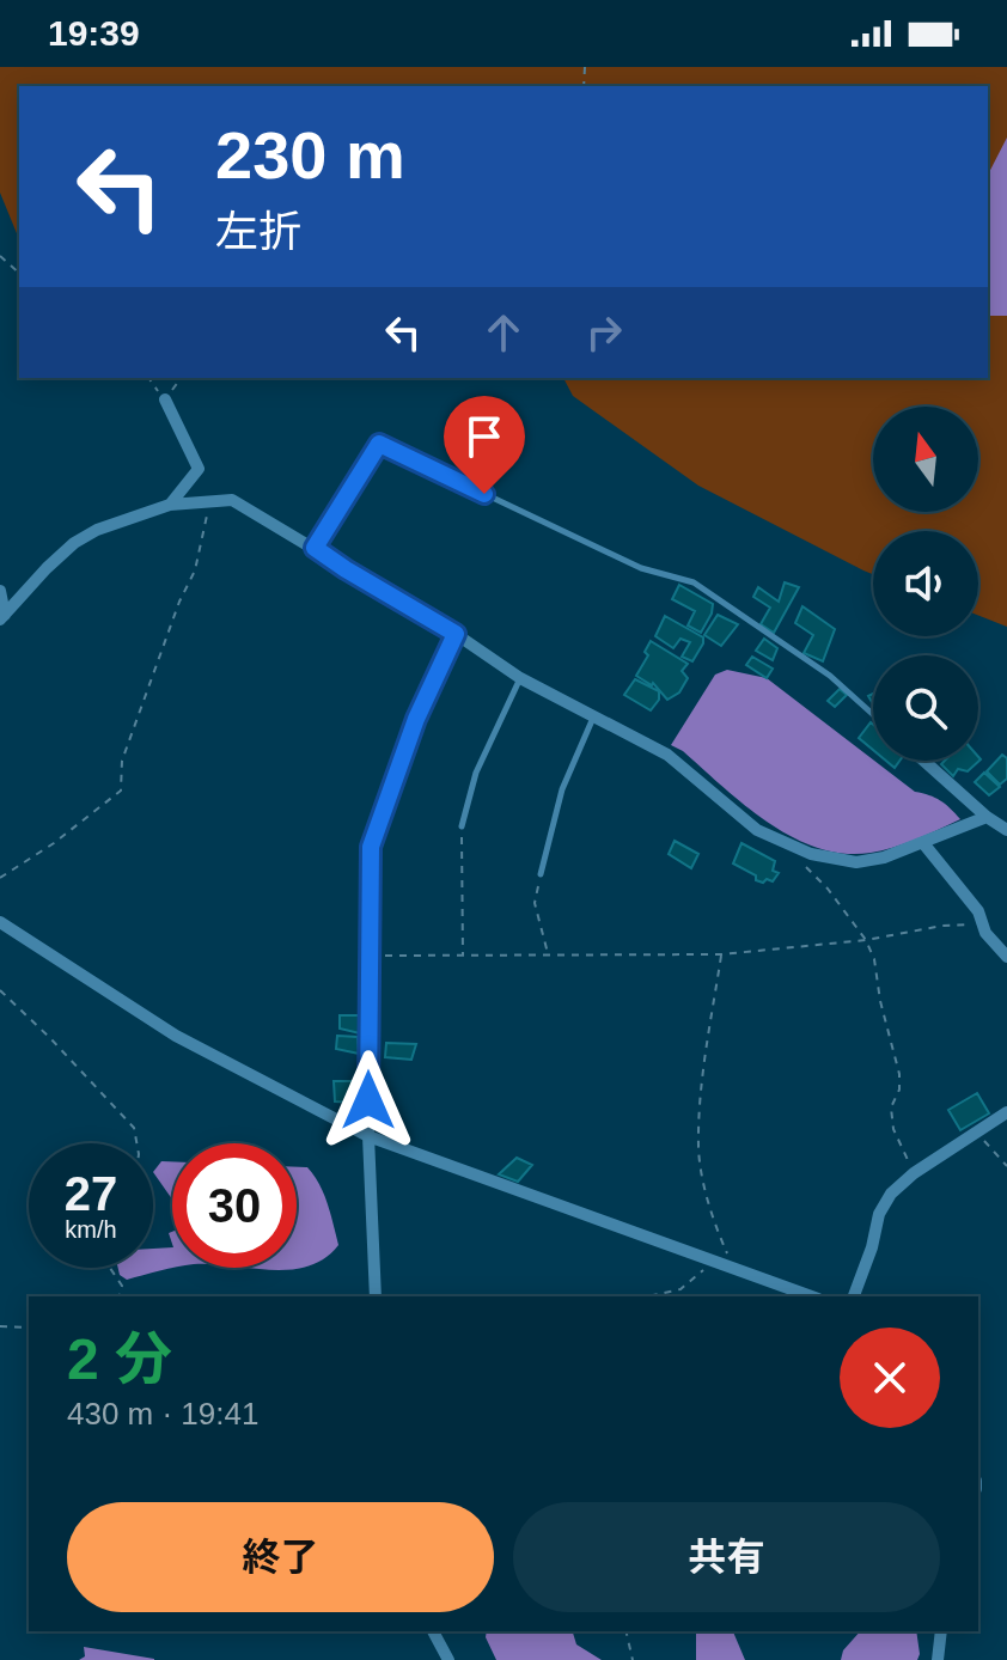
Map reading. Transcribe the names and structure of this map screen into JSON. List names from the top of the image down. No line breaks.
{"north":"top","page":{"status":"19:39","turn":["230 m","左折"],"speed":"27 km/h","limit":"30","heading":["2 分","430 m · 19:41"],"buttons":["終了","共有"]}}
